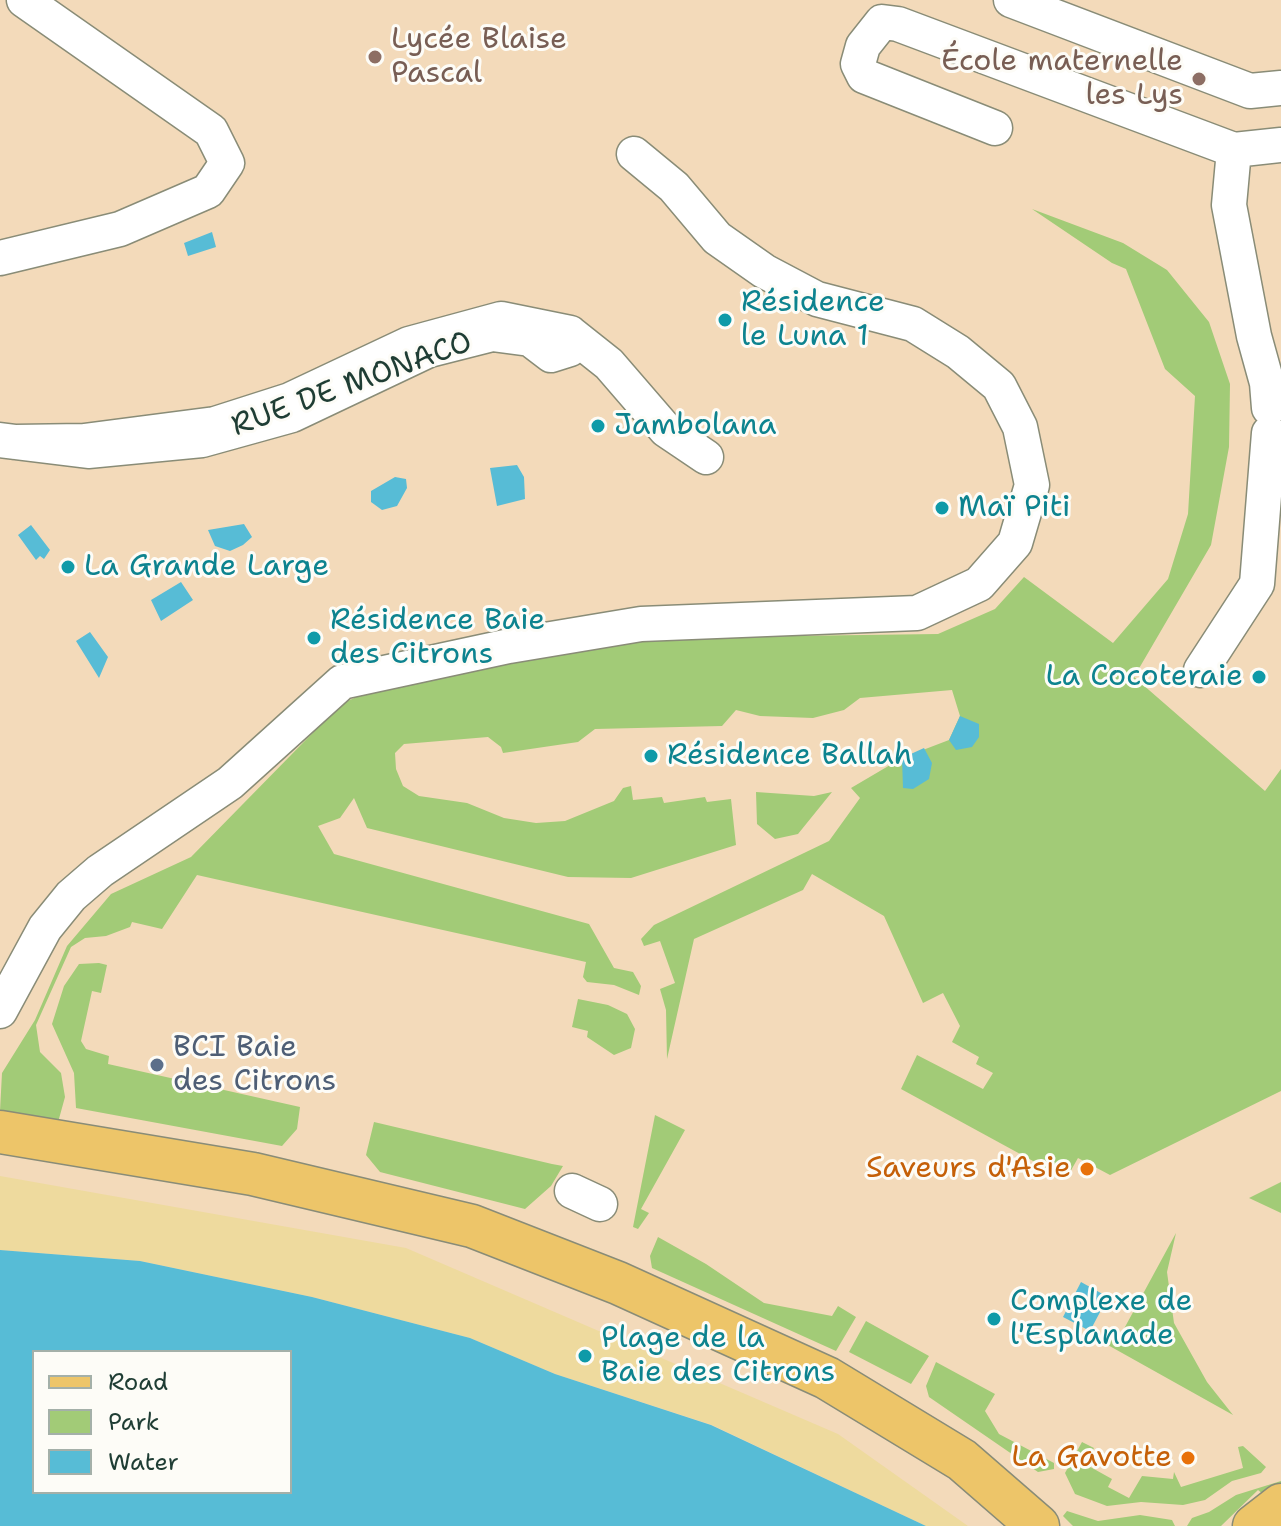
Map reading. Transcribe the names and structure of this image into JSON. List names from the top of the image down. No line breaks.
{"streets":{"street":["RUE DE MONACO"]},"places":["Lycée Blaise Pascal","École maternelle les Lys","Résidence le Luna 1","Jambolana","Maï Piti","La Grande Large","Résidence Baie des Citrons","La Cocoteraie","Résidence Ballah","BCI Baie des Citrons","Saveurs d'Asie","Complexe de l'Esplanade","Plage de la Baie des Citrons","La Gavotte"],"legend":["Road","Park","Water"]}
